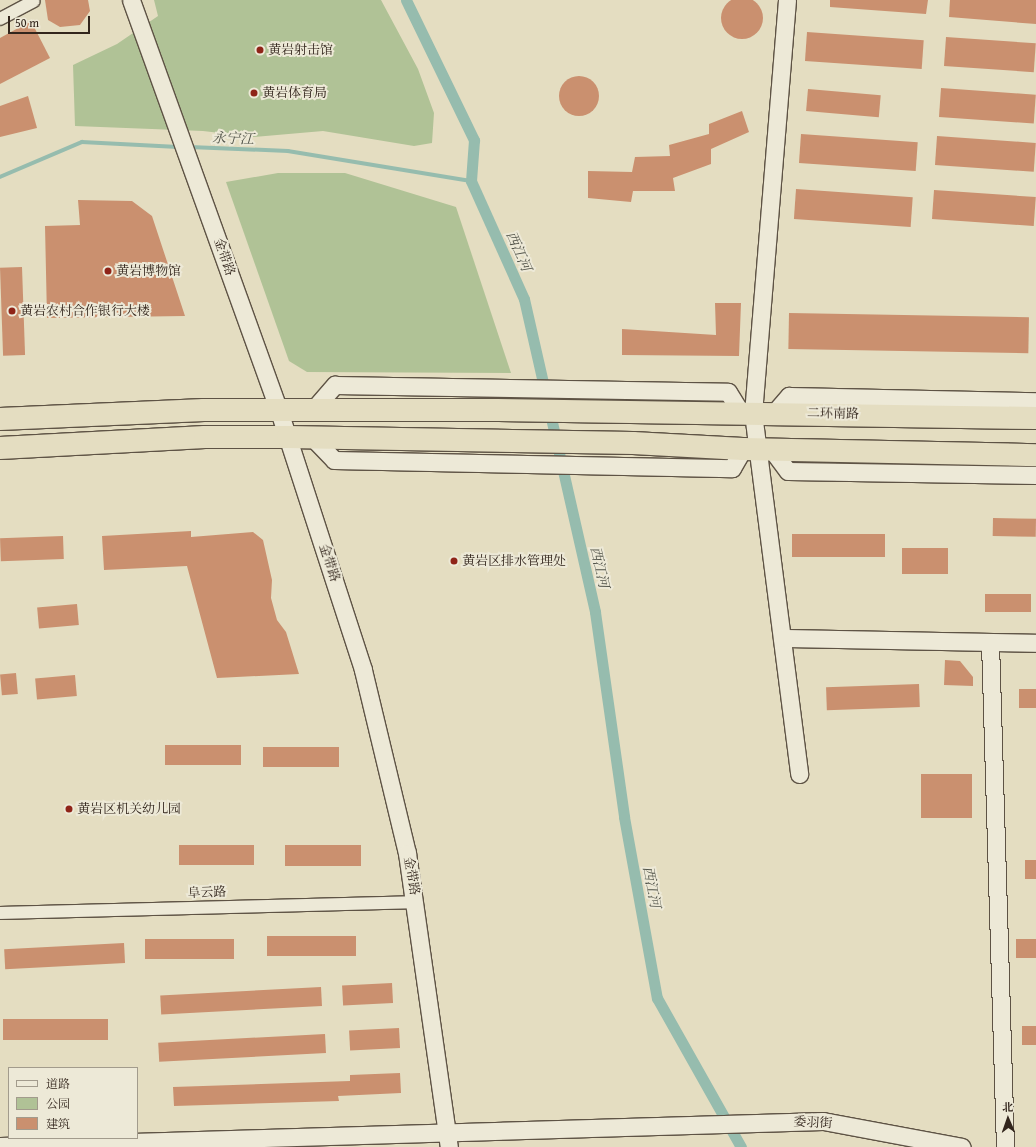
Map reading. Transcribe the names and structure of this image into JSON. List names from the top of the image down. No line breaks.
{"streets":{"highway":["二环南路"],"street":["金带路","阜云路","委羽街"]},"crossings":[["金带路","二环南路"],["金带路","阜云路"],["金带路","委羽街"]],"water":["永宁江","西江河"],"places":["黄岩射击馆","黄岩体育局","黄岩博物馆","黄岩农村合作银行大楼","黄岩区排水管理处","黄岩区机关幼儿园"],"legend":["道路","公园","建筑"],"scale_bar":"50 m","north":"top"}
